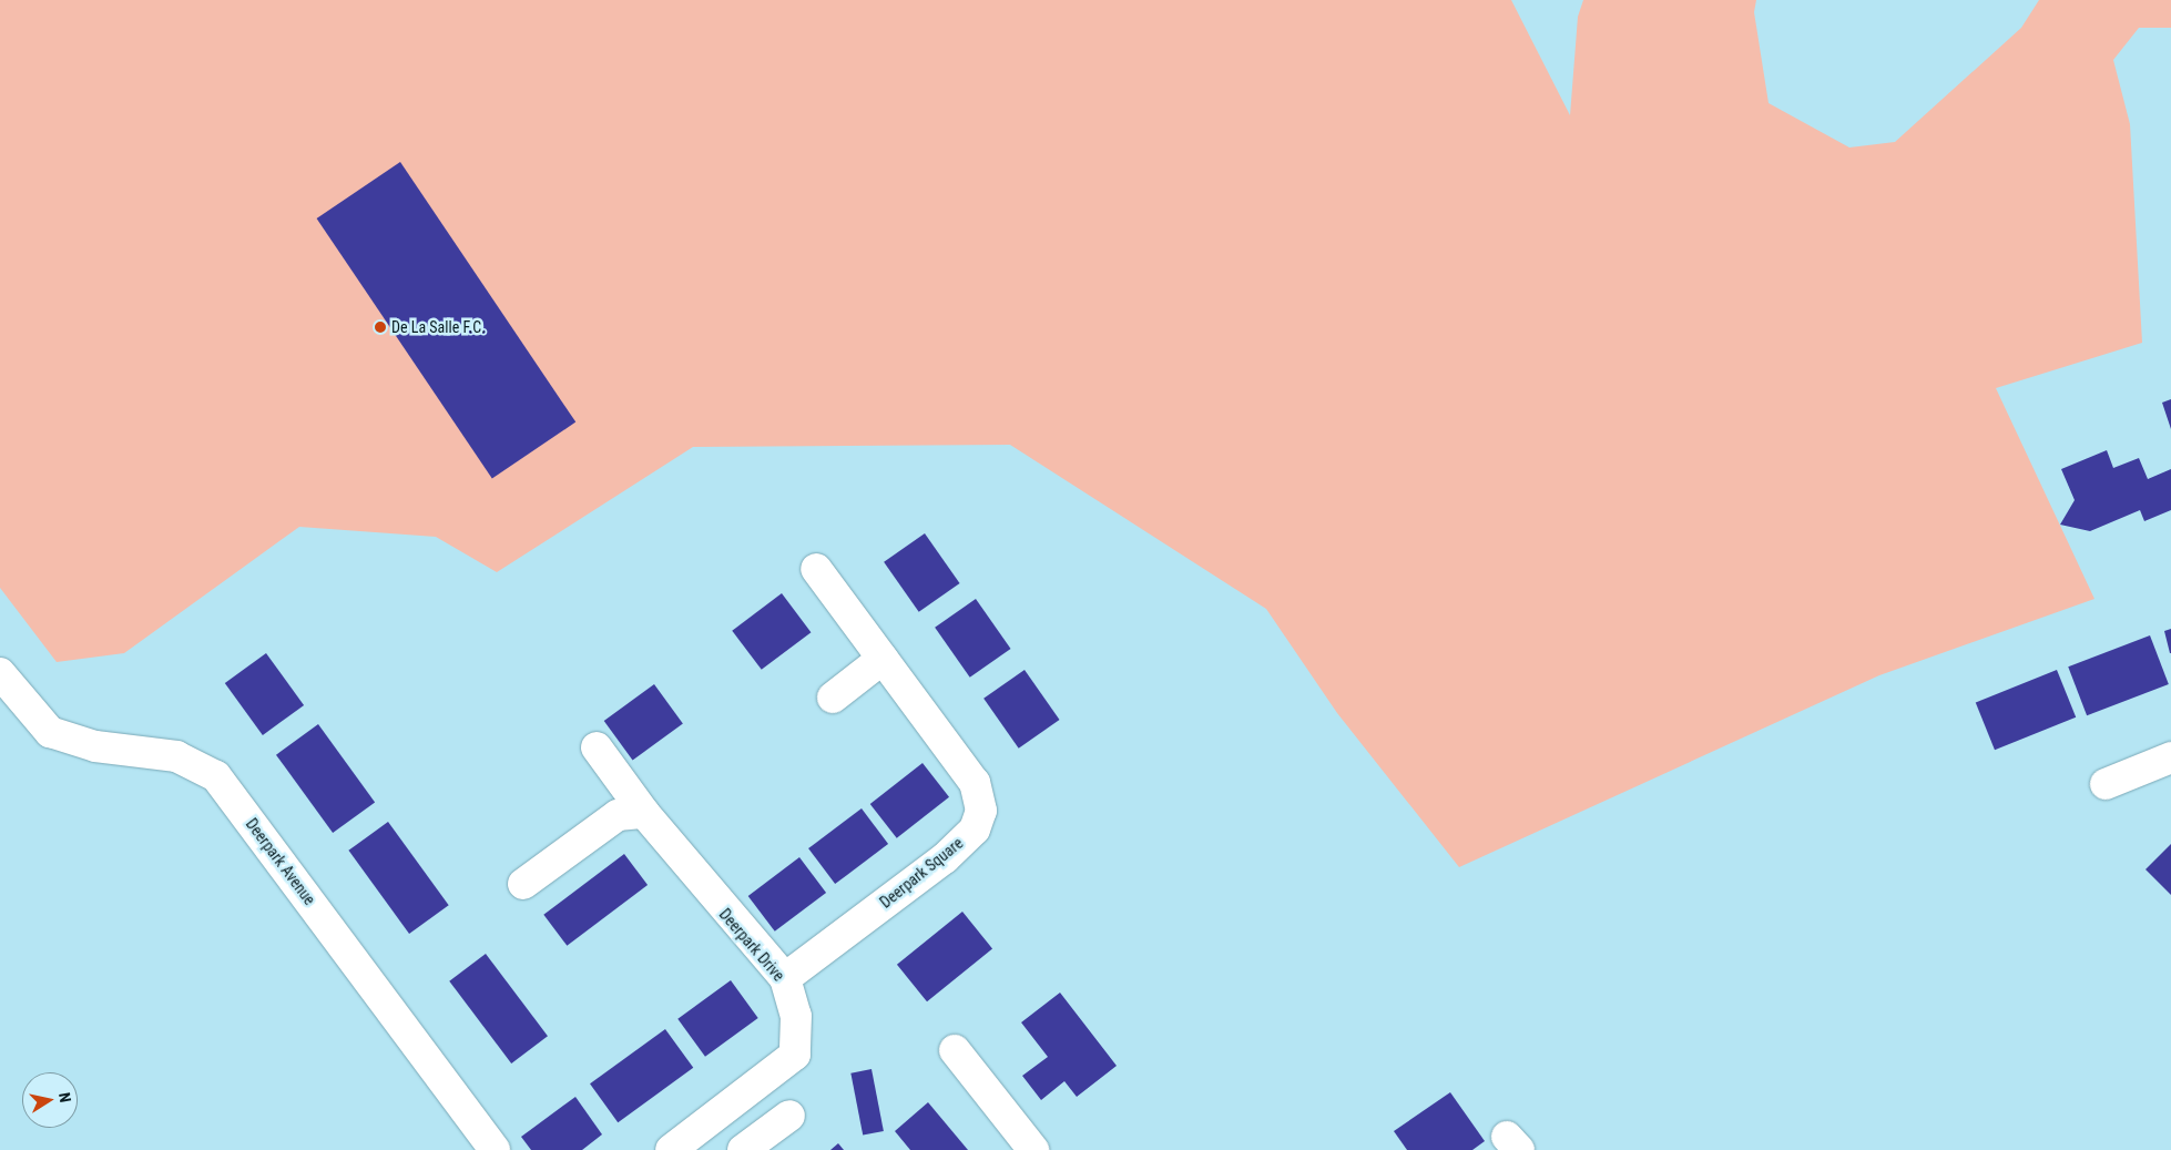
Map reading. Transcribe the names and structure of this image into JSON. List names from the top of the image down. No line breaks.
{"streets":{"street":["Deerpark Avenue","Deerpark Square","Deerpark Drive"]},"crossings":[["Deerpark Square","Deerpark Drive"]],"places":["De La Salle F.C."],"north":"right"}
